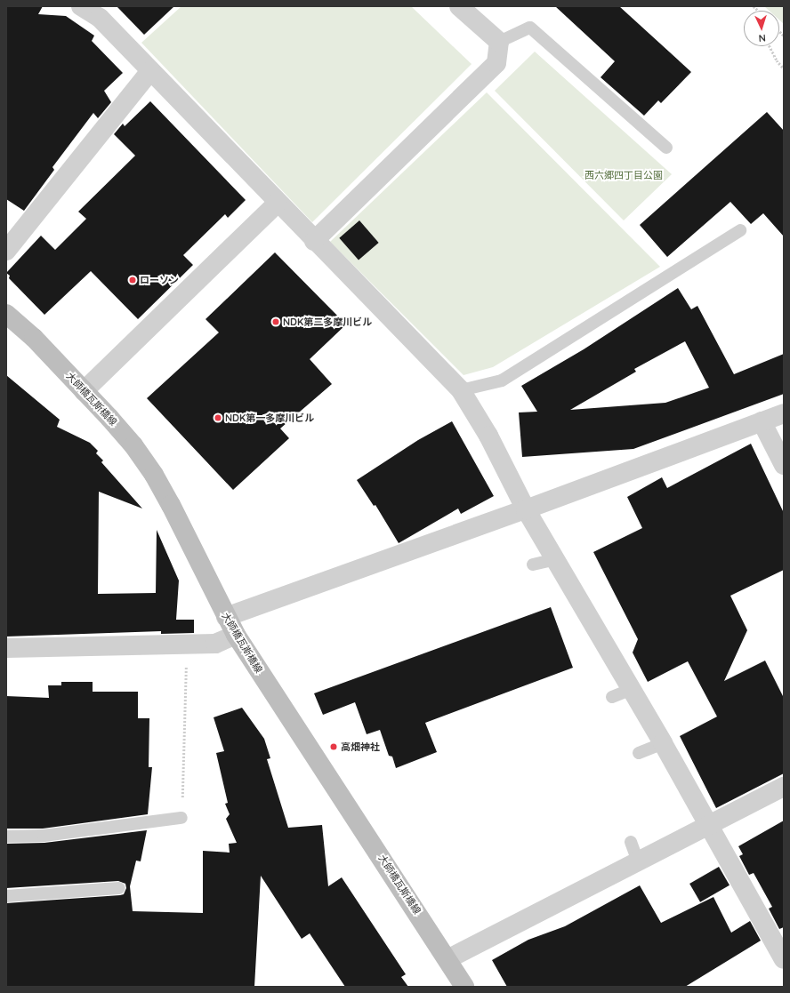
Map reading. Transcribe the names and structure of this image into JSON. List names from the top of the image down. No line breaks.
{"streets":{"street":["大師橋瓦斯橋線"]},"parks":["西六郷四丁目公園"],"places":["ローソン","NDK第二多摩川ビル","NDK第一多摩川ビル","高畑神社"],"north":"bottom"}
